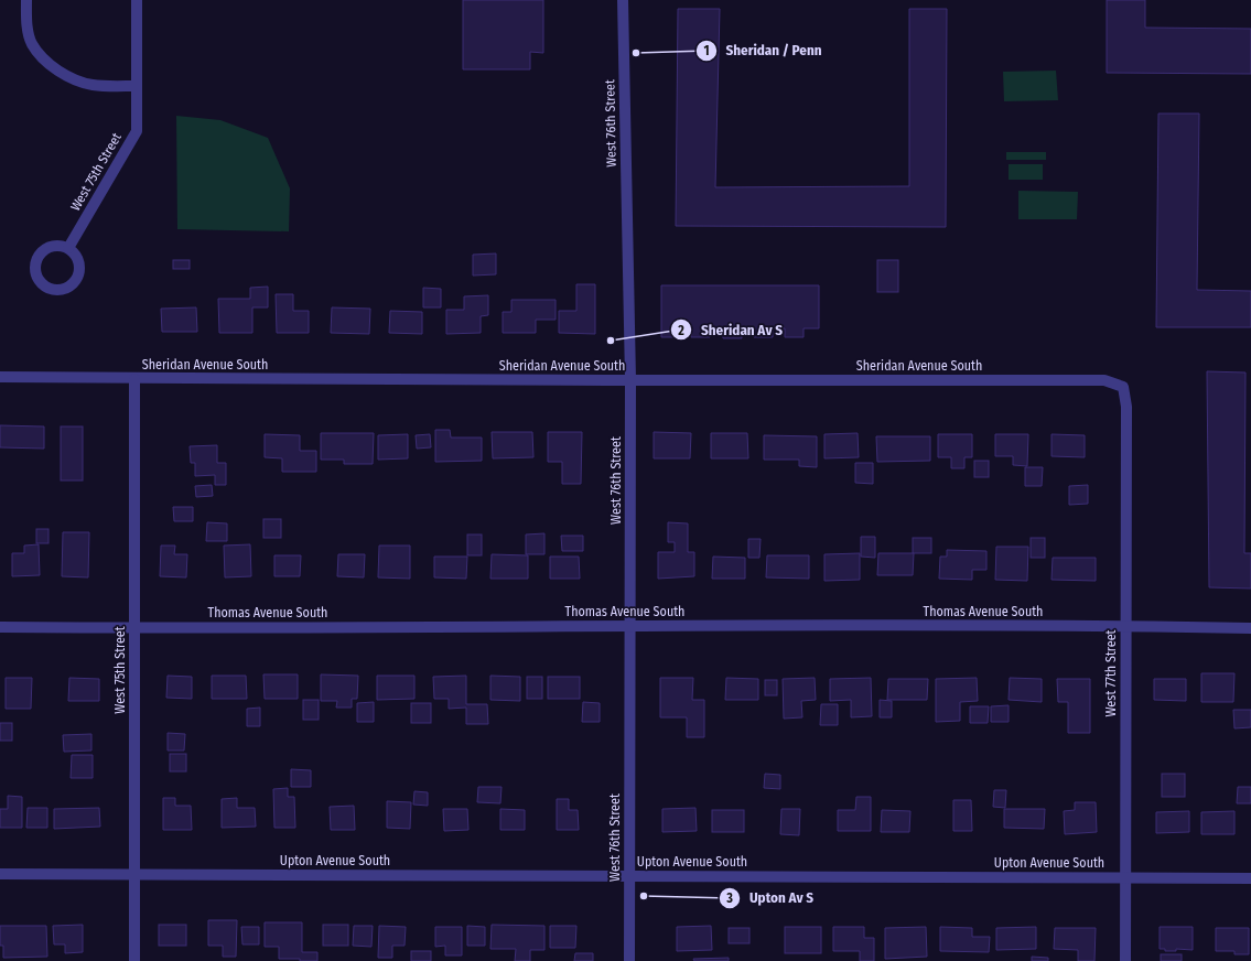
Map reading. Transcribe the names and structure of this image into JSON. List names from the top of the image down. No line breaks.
{"streets":{"street":["West 76th Street","West 75th Street","Sheridan Avenue South","Thomas Avenue South","West 77th Street","Upton Avenue South"]},"crossings":[["West 76th Street","Sheridan Avenue South"],["West 76th Street","Thomas Avenue South"],["West 76th Street","Upton Avenue South"],["West 75th Street","Sheridan Avenue South"],["West 75th Street","Thomas Avenue South"],["West 75th Street","Upton Avenue South"],["Sheridan Avenue South","West 77th Street"],["Thomas Avenue South","West 77th Street"],["West 77th Street","Upton Avenue South"]],"places":["Sheridan / Penn","Sheridan Av S","Upton Av S"]}
